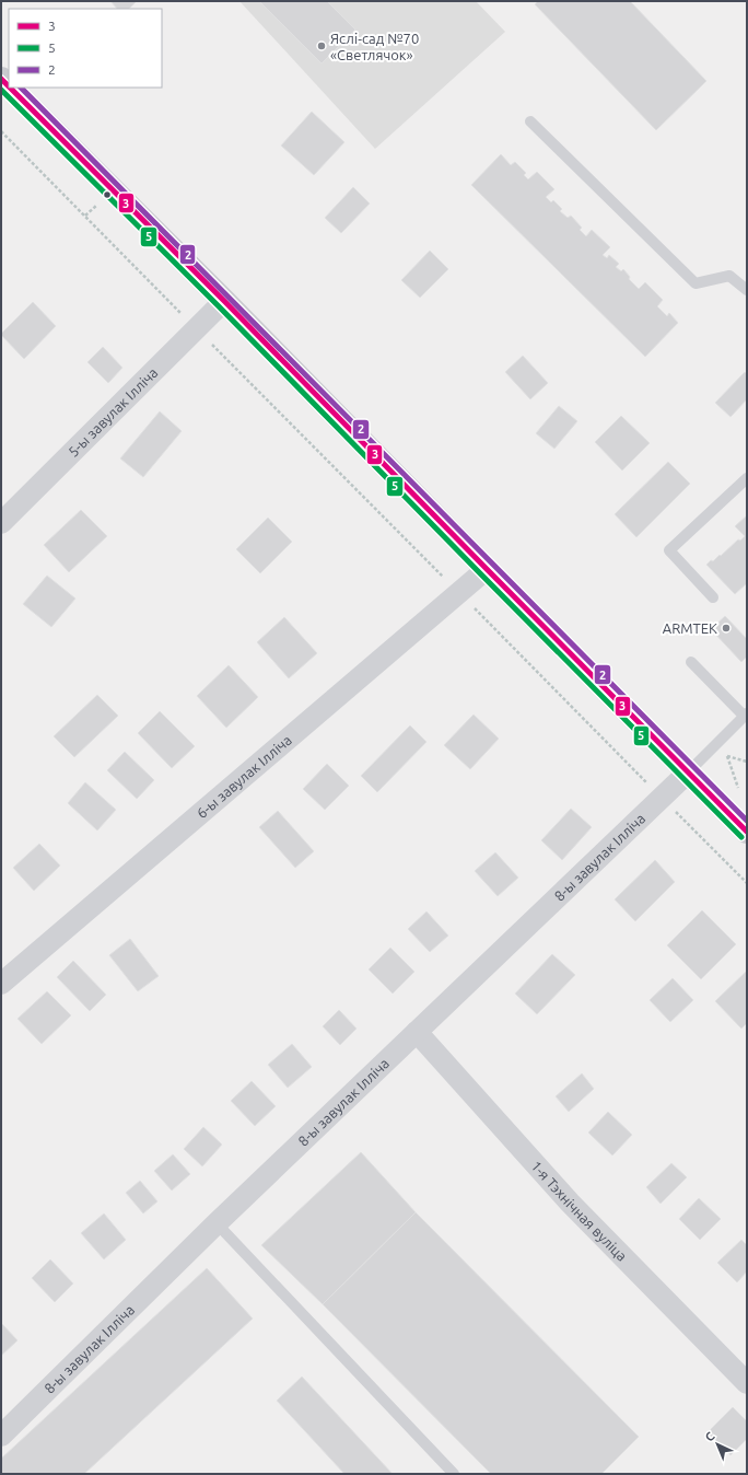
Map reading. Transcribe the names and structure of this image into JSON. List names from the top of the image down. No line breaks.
{"streets":{"street":["5-ы завулак Ілліча","6-ы завулак Ілліча","8-ы завулак Ілліча","1-я Тэхнічная вуліца"]},"crossings":[["8-ы завулак Ілліча","1-я Тэхнічная вуліца"]],"places":["Яслі-сад №70 «Светлячок»","ARMTEK"],"lines":["transit line 3","transit line 2","transit line 5"],"legend":["3","5","2"],"north":"top left"}
